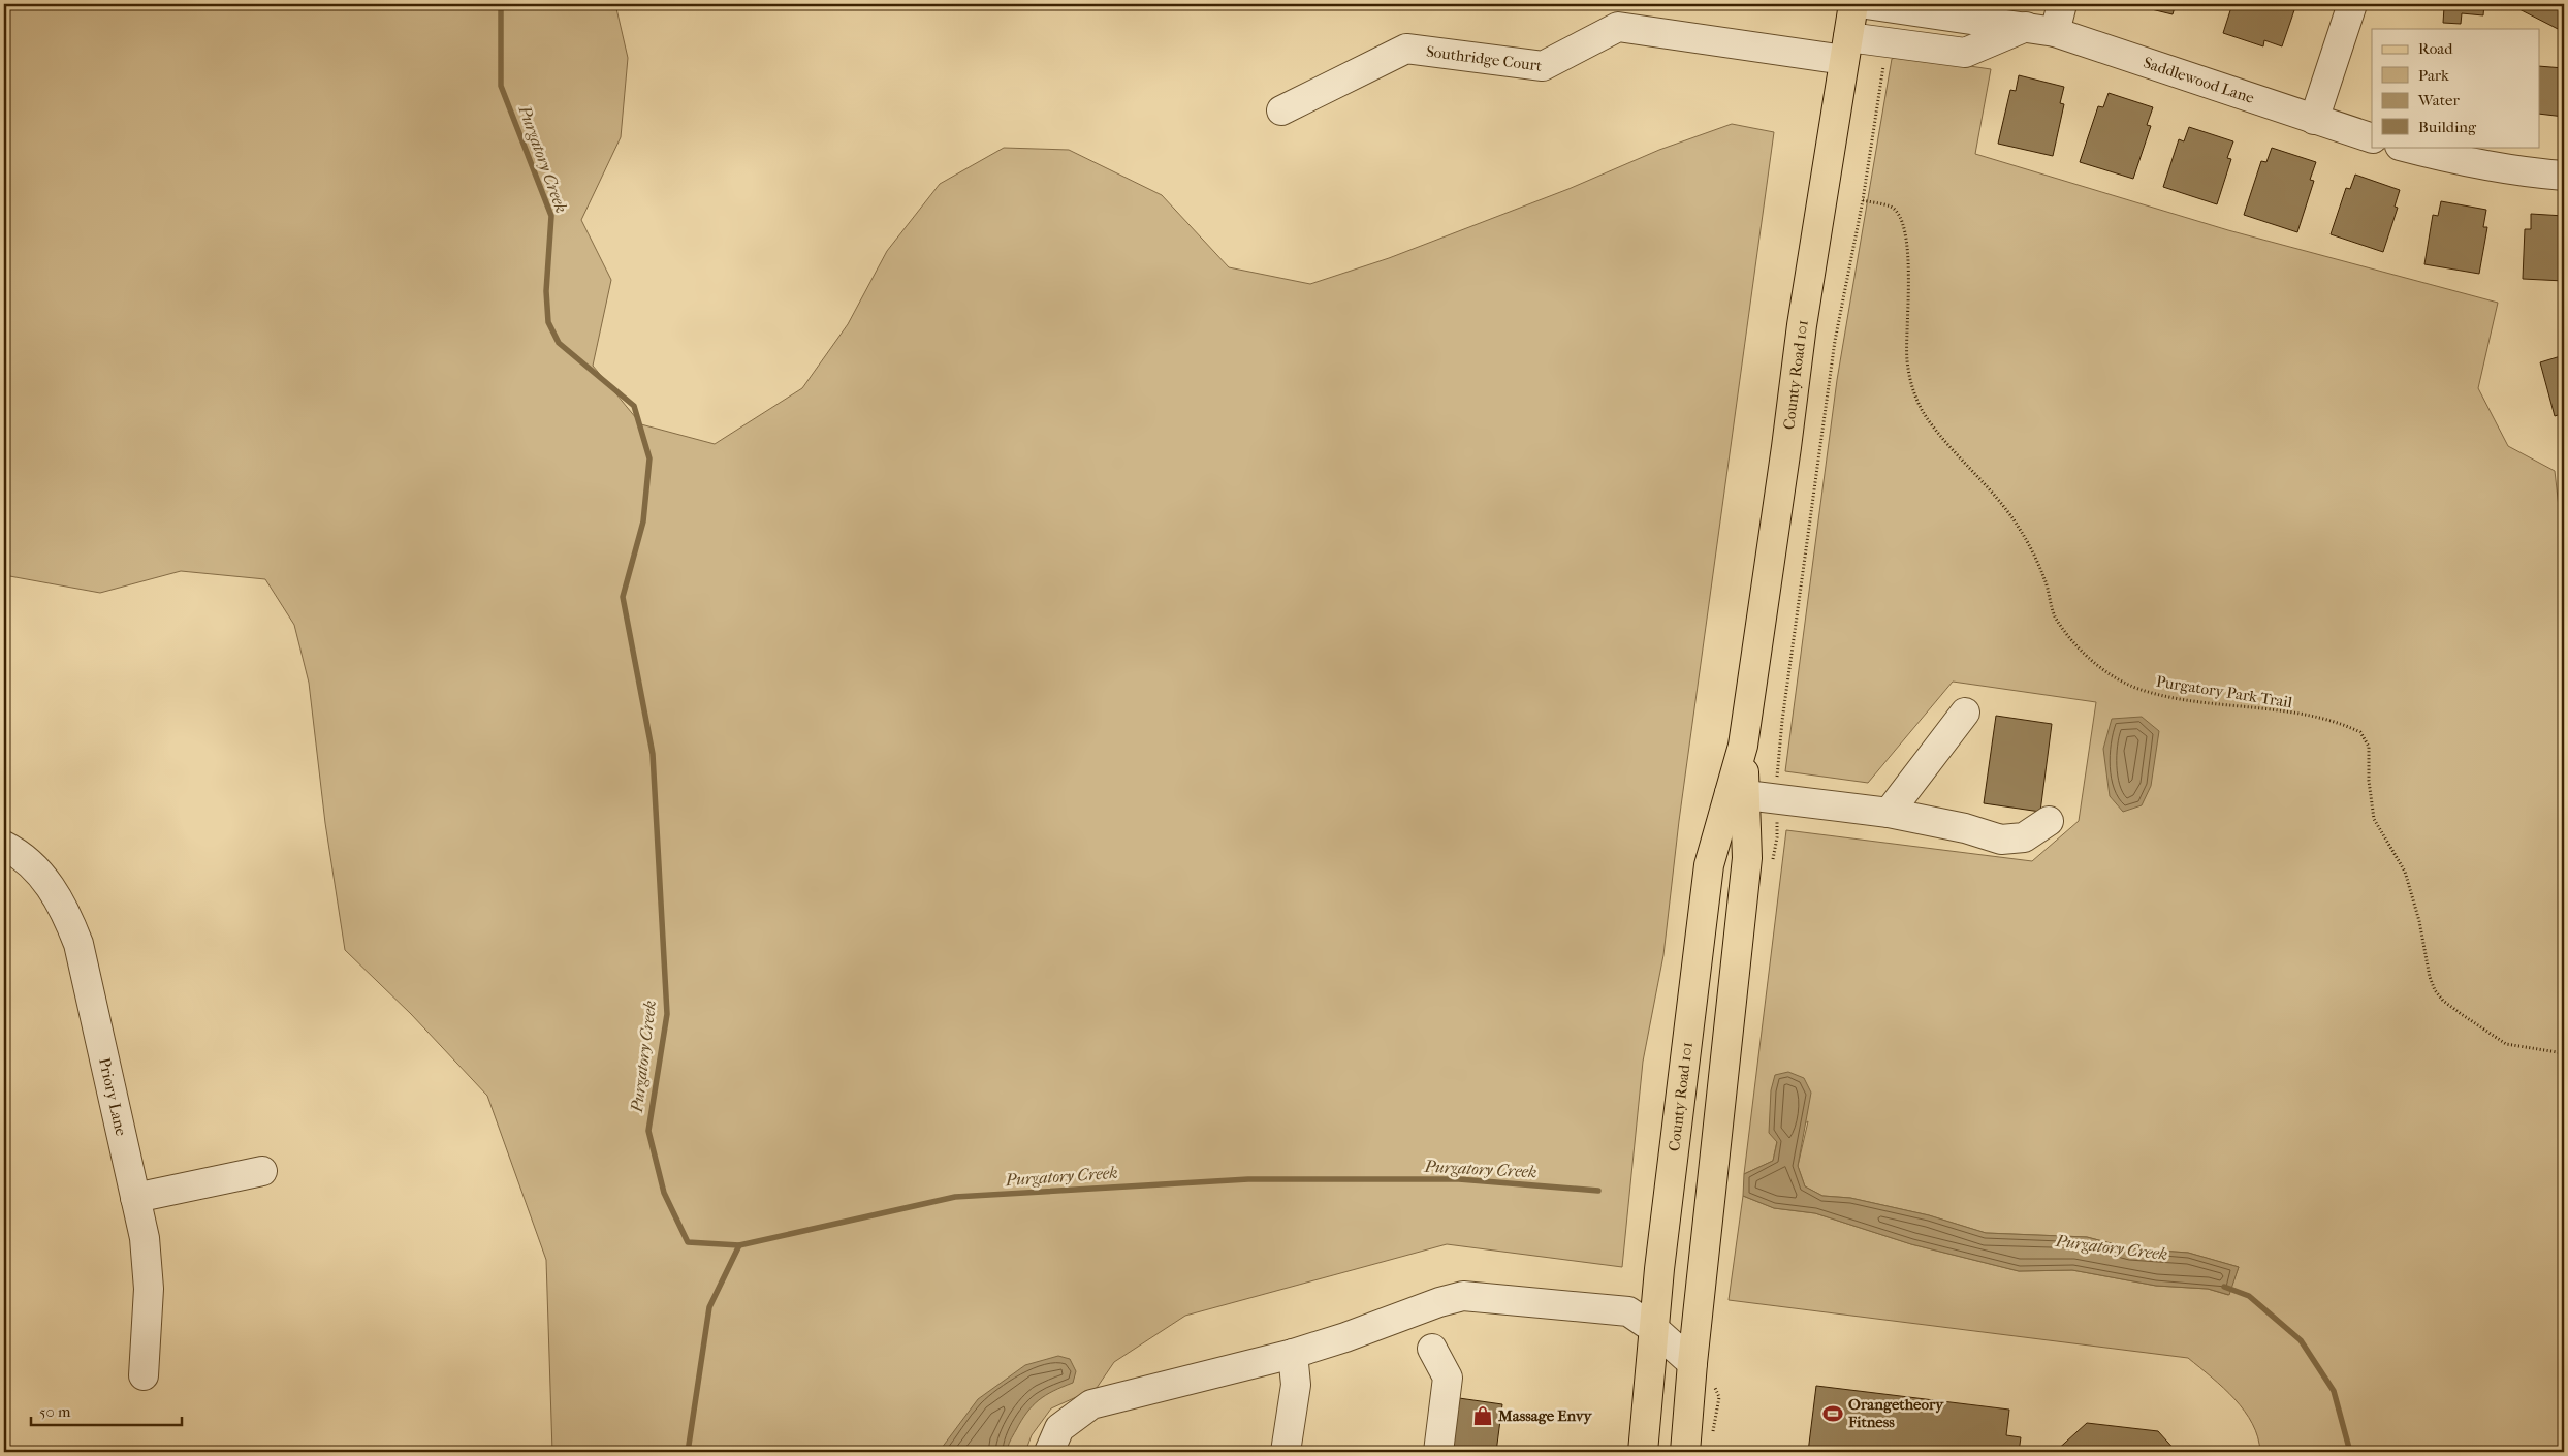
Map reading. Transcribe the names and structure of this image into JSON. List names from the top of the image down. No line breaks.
{"streets":{"main road":["County Road 101"],"street":["Southridge Court","Saddlewood Lane","Priory Lane"],"path":["Purgatory Park Trail"]},"crossings":[["Southridge Court","County Road 101"]],"water":["Purgatory Creek"],"places":{"sports":["Orangetheory Fitness"],"shop":["Massage Envy"]},"legend":["Road","Park","Water","Building"],"scale_bar":"50 m"}
